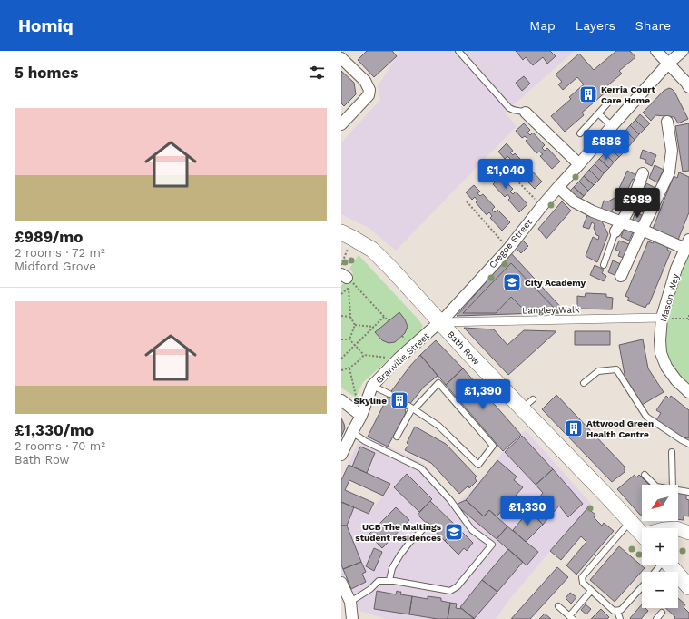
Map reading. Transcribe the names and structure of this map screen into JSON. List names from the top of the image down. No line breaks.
{"streets":{"main road":["Bath Row"],"street":["Cregoe Street","Mason Way","Langley Walk","Granville Street"]},"crossings":[["Cregoe Street","Langley Walk"],["Cregoe Street","Bath Row"],["Cregoe Street","Granville Street"],["Mason Way","Langley Walk"],["Langley Walk","Bath Row"],["Langley Walk","Granville Street"],["Bath Row","Granville Street"]],"places":{"building":["Kerria Court Care Home","Skyline","Attwood Green Health Centre"],"school or university":["City Academy","UCB The Maltings student residences"]},"north":"bottom left","page":{"header":"Homiq","nav":["Map","Layers","Share"],"heading":"5 homes","list":[{"name":"£989/mo","note":"2 rooms · 72 m² · Midford Grove"},{"name":"£1,330/mo","note":"2 rooms · 70 m² · Bath Row"}],"price":["£886","£1,040","£989","£1,390","£1,330"],"map_buttons":["+","−"]}}
